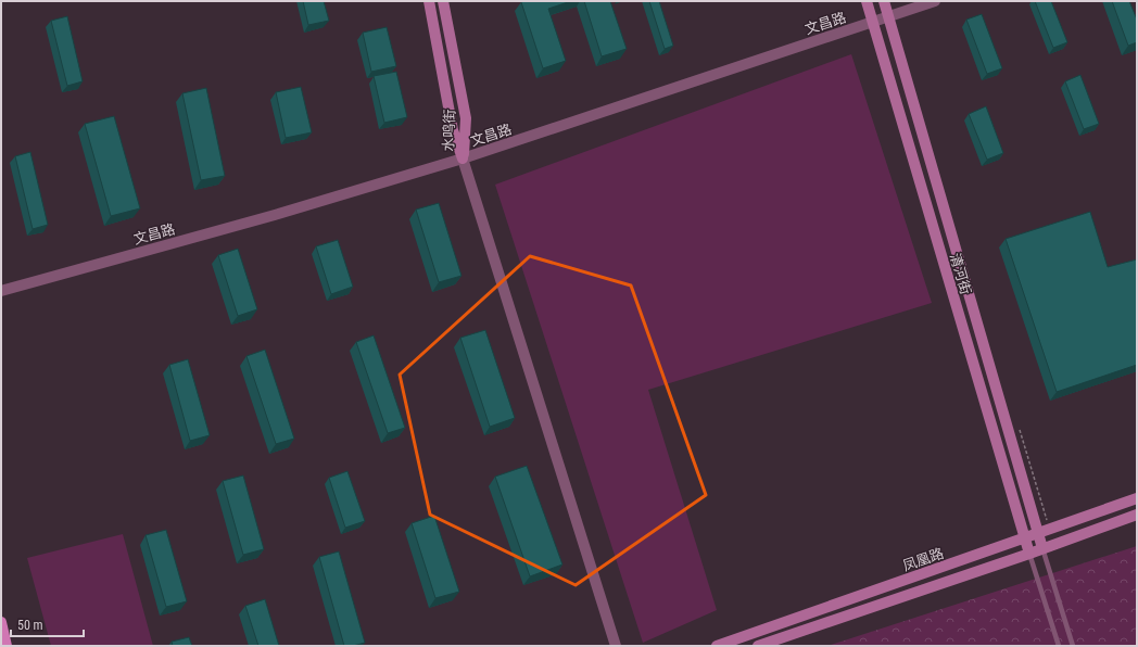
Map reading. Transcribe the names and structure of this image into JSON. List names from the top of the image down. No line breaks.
{"streets":{"main road":["水鸣街","清河街","凤凰路"],"street":["文昌路"]},"crossings":[["文昌路","水鸣街"],["文昌路","清河街"],["清河街","凤凰路"]],"scale_bar":"50 m"}
